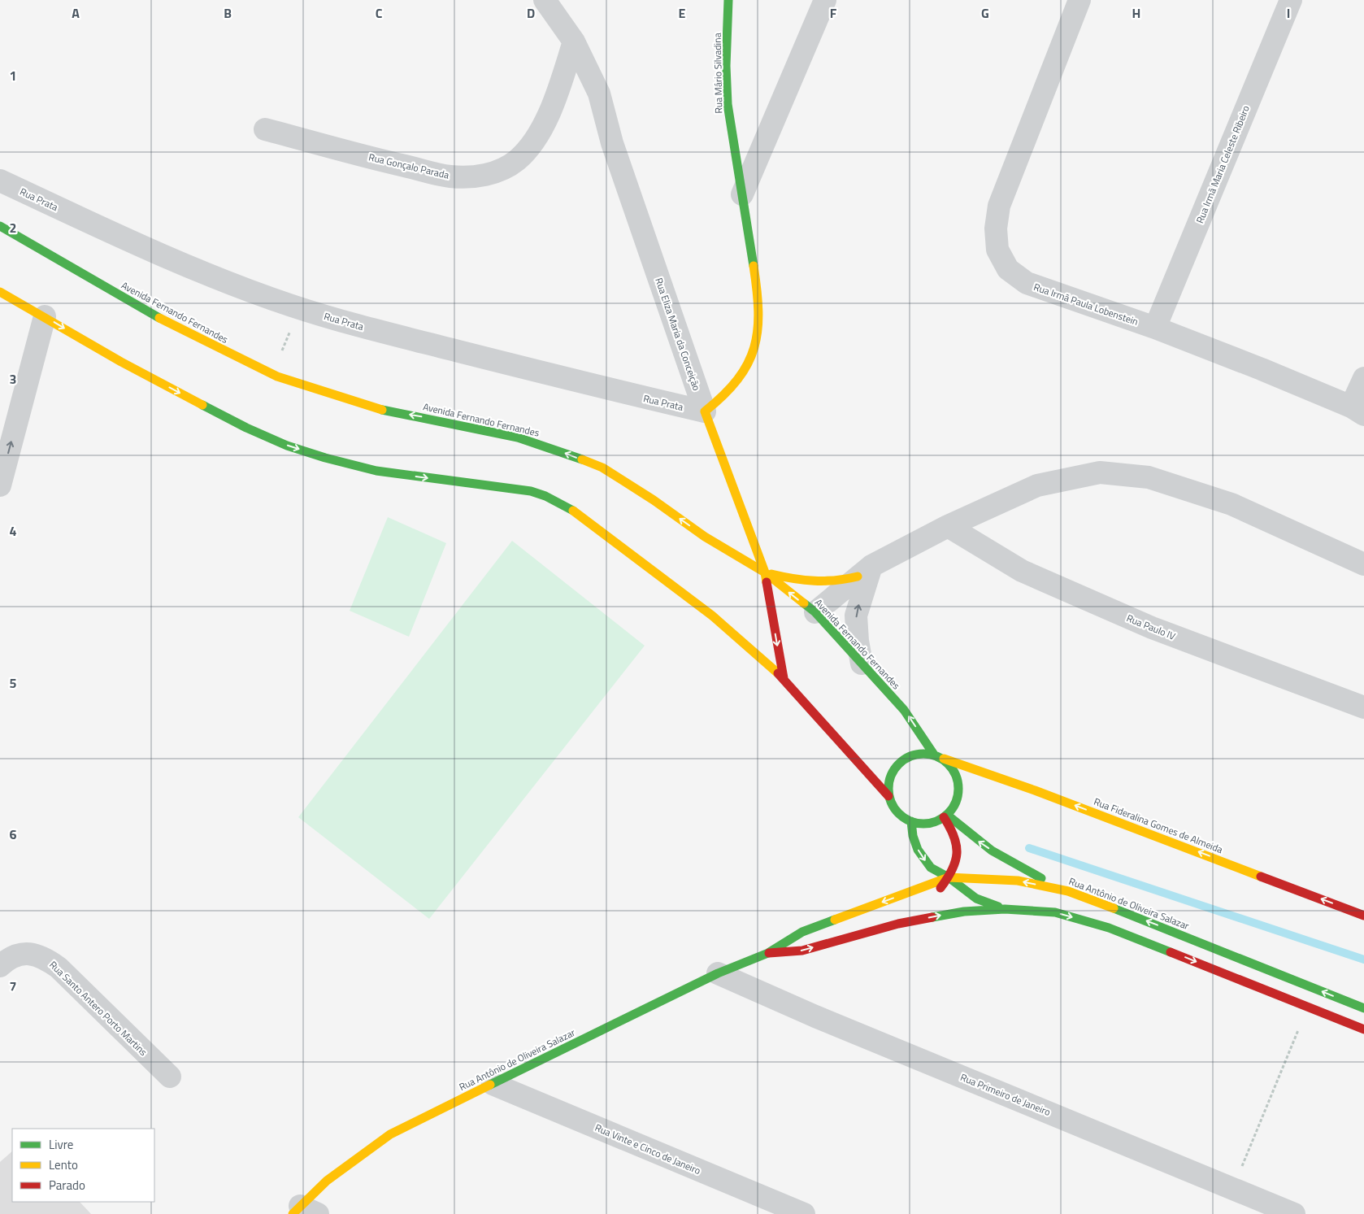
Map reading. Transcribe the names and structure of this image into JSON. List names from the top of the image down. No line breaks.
{"streets":{"street":["Rua Mário Silvadina","Rua Irmã Maria Celeste Ribeiro","Rua Gonçalo Parada","Rua Prata","Rua Irmã Paula Lobenstein","Avenida Fernando Fernandes","Rua Eliza Maria da Conceição","Rua Paulo IV","Rua Fideralina Gomes de Almeida","Rua Antônio de Oliveira Salazar","Rua Santo Antero Porto Martins","Rua Primeiro de Janeiro","Rua Vinte e Cinco de Janeiro"]},"crossings":[["Rua Mário Silvadina","Rua Prata"],["Rua Mário Silvadina","Rua Eliza Maria da Conceição"],["Rua Irmã Maria Celeste Ribeiro","Rua Irmã Paula Lobenstein"],["Rua Gonçalo Parada","Rua Eliza Maria da Conceição"],["Rua Prata","Rua Eliza Maria da Conceição"],["Avenida Fernando Fernandes","Rua Eliza Maria da Conceição"],["Avenida Fernando Fernandes","Rua Fideralina Gomes de Almeida"],["Rua Antônio de Oliveira Salazar","Rua Primeiro de Janeiro"],["Rua Antônio de Oliveira Salazar","Rua Vinte e Cinco de Janeiro"]],"legend":["Livre","Lento","Parado"],"grid":{"columns":["A","B","C","D","E","F","G","H","I"],"rows":["1","2","3","4","5","6","7"]}}
